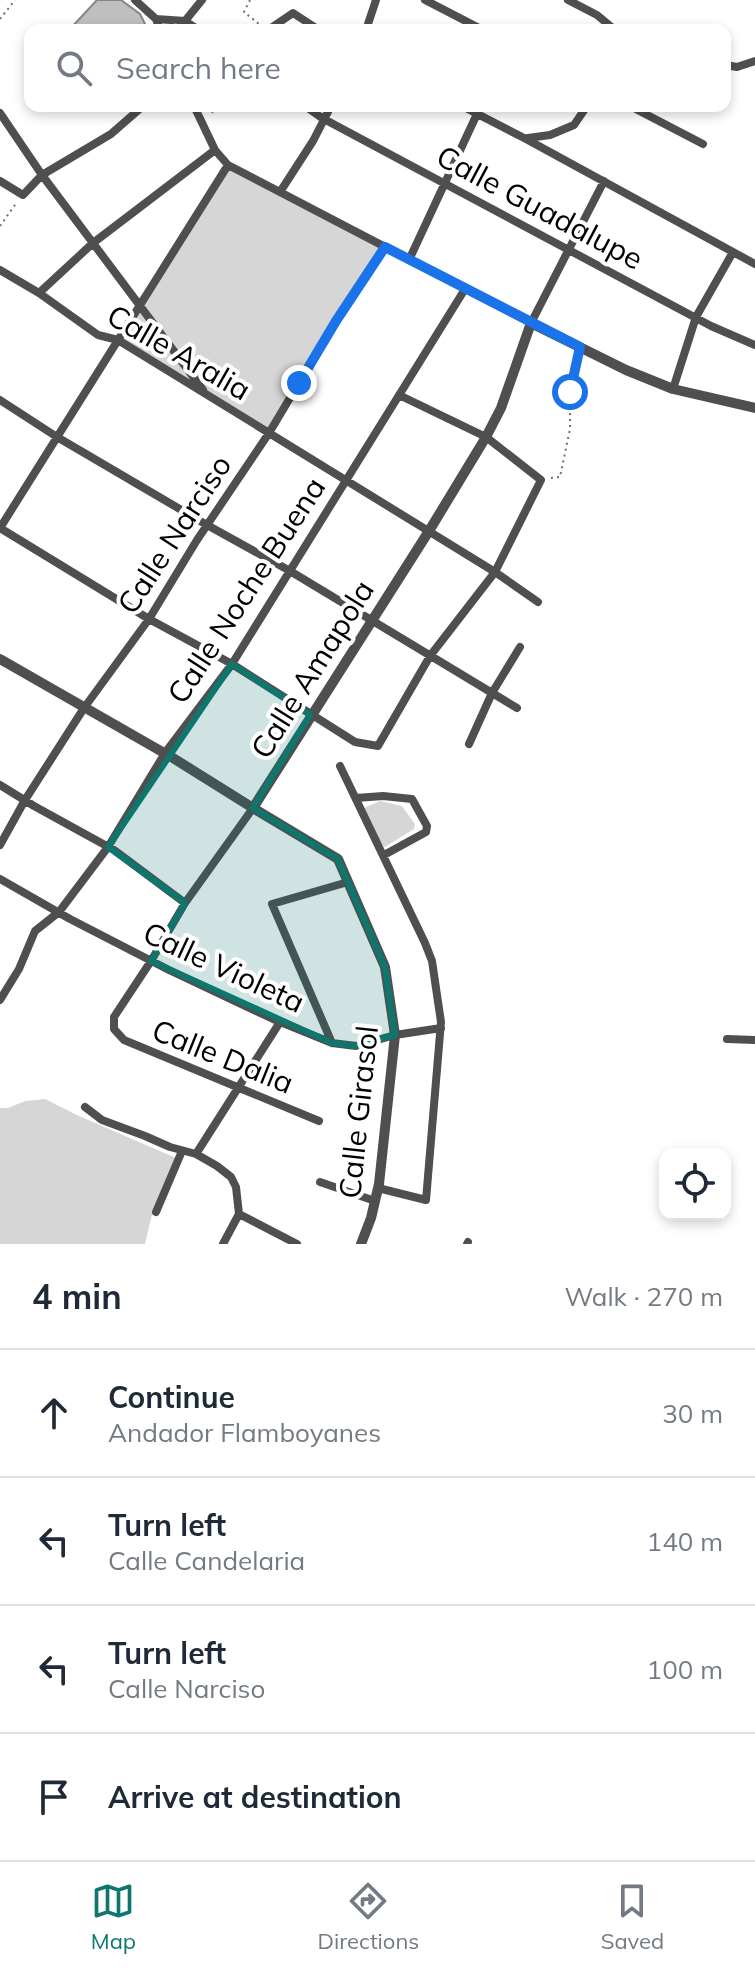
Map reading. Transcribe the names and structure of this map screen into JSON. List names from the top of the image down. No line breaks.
{"streets":{"street":["Calle Guadalupe","Calle Aralia","Calle Narciso","Calle Noche Buena","Calle Amapola","Calle Violeta","Calle Dalia","Calle Girasol"]},"crossings":[["Calle Aralia","Calle Narciso"],["Calle Aralia","Calle Noche Buena"],["Calle Aralia","Calle Amapola"],["Calle Narciso","Calle Girasol"],["Calle Noche Buena","Calle Violeta"],["Calle Noche Buena","Calle Girasol"],["Calle Amapola","Calle Violeta"],["Calle Amapola","Calle Dalia"],["Calle Amapola","Calle Girasol"],["Calle Violeta","Calle Girasol"]],"page":{"search":"Search here","heading":["4 min","Walk · 270 m"],"list":[["Continue","Andador Flamboyanes","30 m"],["Turn left","Calle Candelaria","140 m"],["Turn left","Calle Narciso","100 m"],"Arrive at destination"],"nav":["Map","Directions","Saved"]}}
